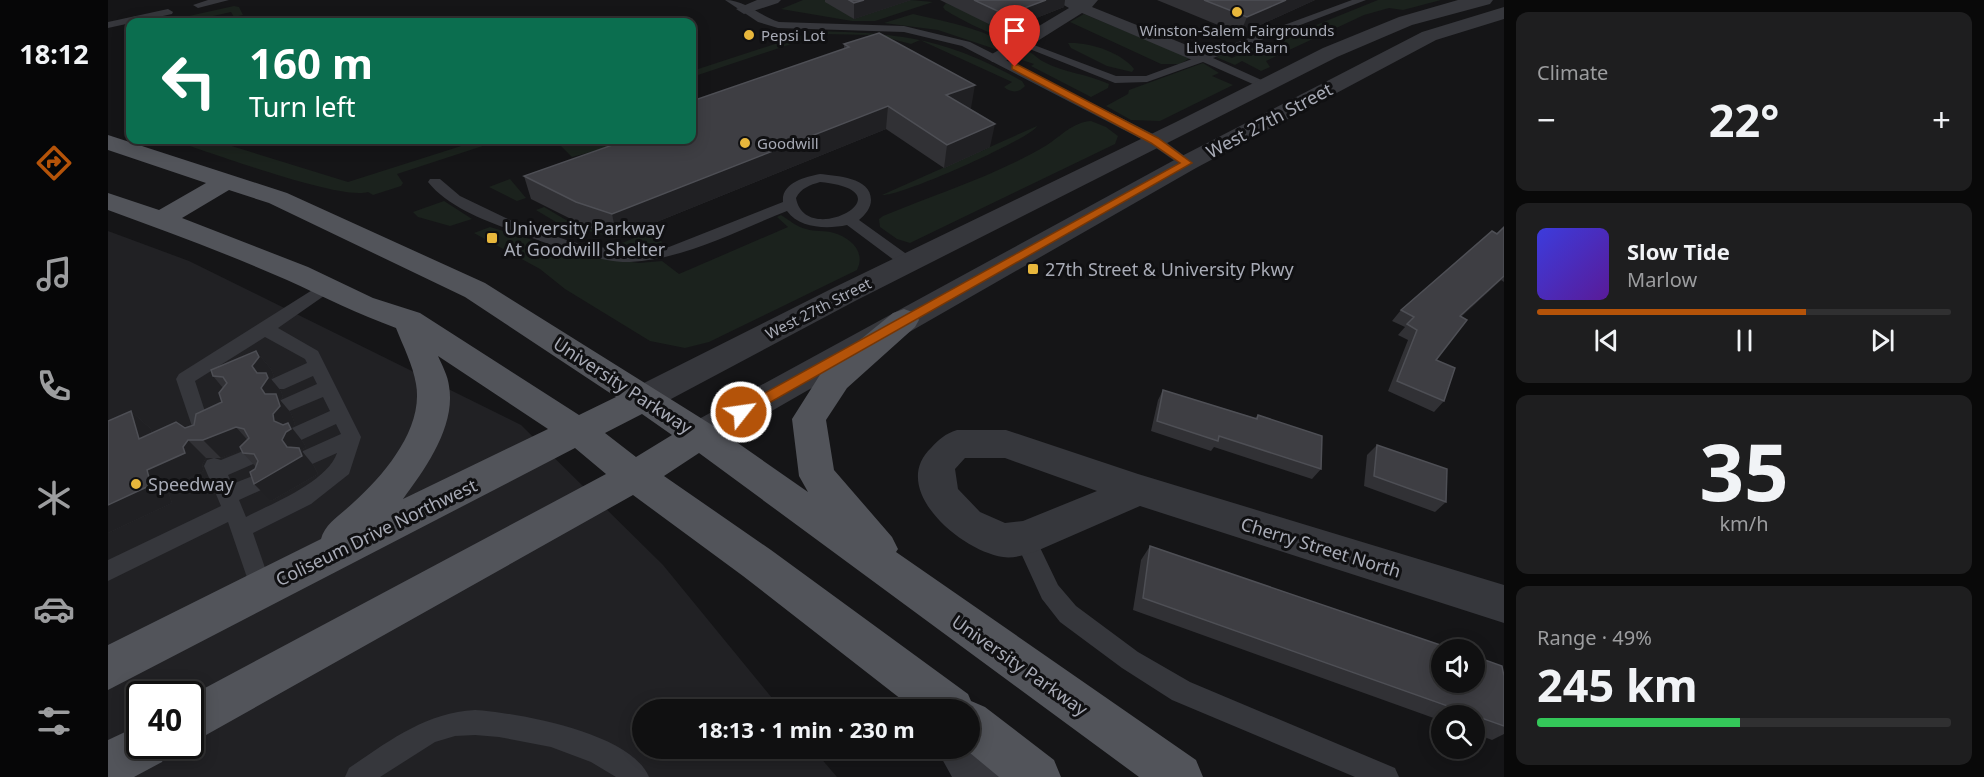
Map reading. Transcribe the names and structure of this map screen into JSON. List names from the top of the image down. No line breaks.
{"streets":{"main road":["West 27th Street","University Parkway","Coliseum Drive Northwest"],"street":["Cherry Street North"]},"crossings":[["West 27th Street","University Parkway"],["West 27th Street","Coliseum Drive Northwest"],["University Parkway","Coliseum Drive Northwest"]],"places":{"other":["Winston-Salem Fairgrounds Livestock Barn","Pepsi Lot","Goodwill","Speedway"],"transit":["University Parkway At Goodwill Shelter","27th Street & University Pkwy"]},"page":{"tabs":"18:12","tile":["Climate",["35","km/h"],["Range · 49%","245 km"]],"turn":["160 m","Turn left"],"heat":["−","22°","+"],"song":["Slow Tide","Marlow"],"limit":"40","trip":"18:13 · 1 min · 230 m"}}
